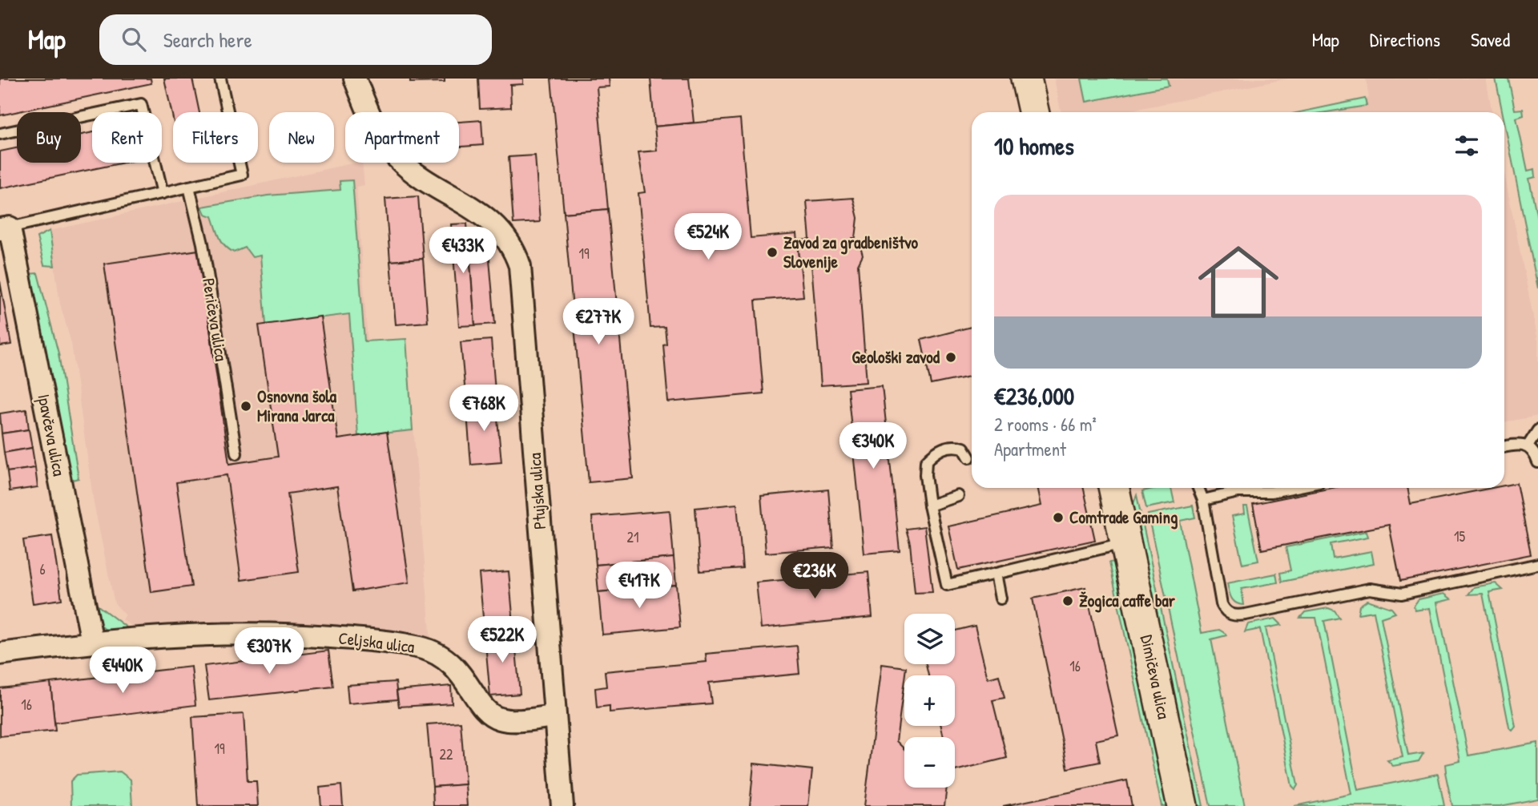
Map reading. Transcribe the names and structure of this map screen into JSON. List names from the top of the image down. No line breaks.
{"streets":{"street":["Ipavčeva ulica","Ptujska ulica","Celjska ulica","Dimičeva ulica"],"lane":["Peričeva ulica"]},"crossings":[["Ipavčeva ulica","Celjska ulica"],["Ptujska ulica","Celjska ulica"]],"places":["Zavod za gradbeništvo Slovenije","Geološki zavod","Osnovna šola Mirana Jarca","Comtrade Gaming","Žogica caffe bar"],"house_numbers":["19","15","21","6","16","16","19","22"],"page":{"header":"Map","search":"Search here","nav":["Map","Directions","Saved"],"chip":["Buy","Rent","Filters","New","Apartment"],"heading":"10 homes","list":[{"name":"€236,000","note":"2 rooms · 66 m² · Apartment"}],"price":["€524K","€433K","€277K","€768K","€340K","€236K","€417K","€522K","€307K","€440K"],"map_buttons":["+","−"]}}
